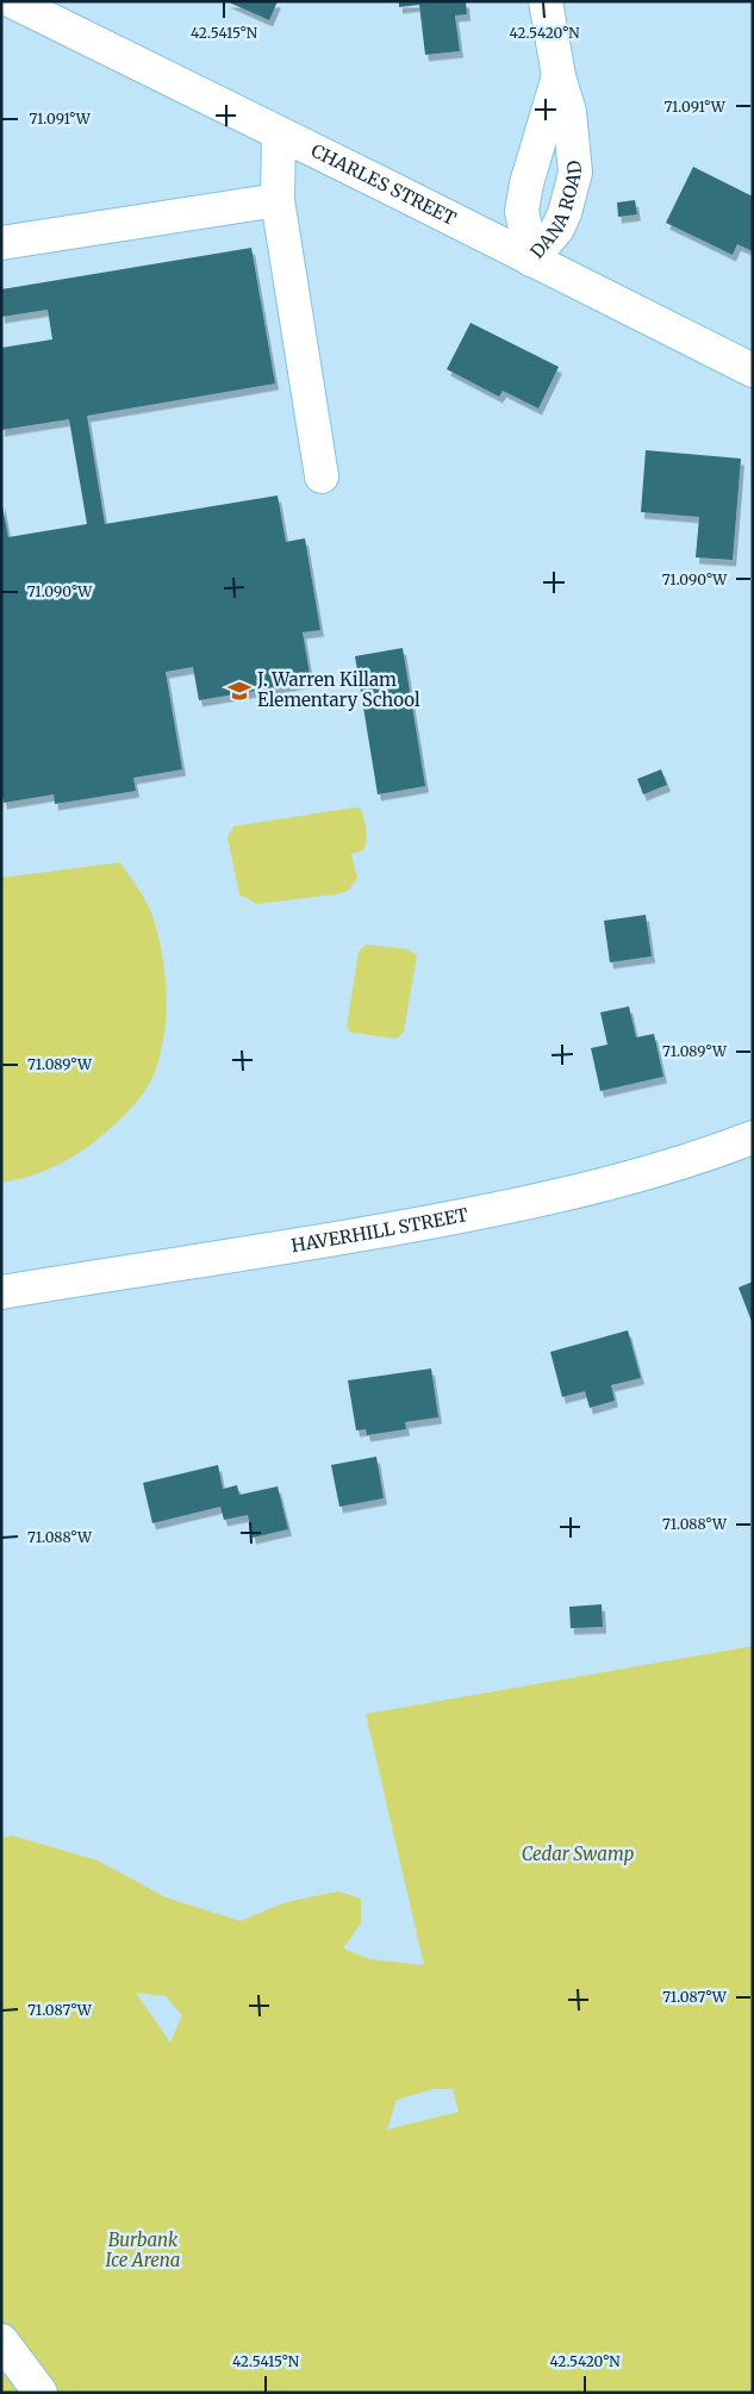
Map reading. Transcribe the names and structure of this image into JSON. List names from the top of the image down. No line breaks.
{"streets":{"street":["CHARLES STREET","DANA ROAD","HAVERHILL STREET"]},"crossings":[["CHARLES STREET","DANA ROAD"]],"parks":["Cedar Swamp","Burbank Ice Arena"],"places":{"school or university":["J. Warren Killam Elementary School"]},"coordinates":["42.5415°N","42.5420°N","71.091°W","71.090°W","71.089°W","71.088°W","71.087°W"]}
